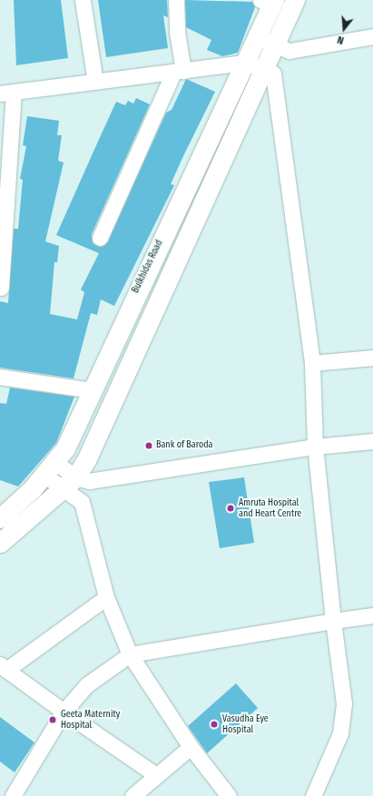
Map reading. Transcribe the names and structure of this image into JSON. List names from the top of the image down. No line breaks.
{"streets":{"street":["Bulkhidas Road"]},"places":["Bank of Baroda","Amruta Hospital and Heart Centre","Geeta Maternity Hospital","Vasudha Eye Hospital"],"north":"bottom"}
